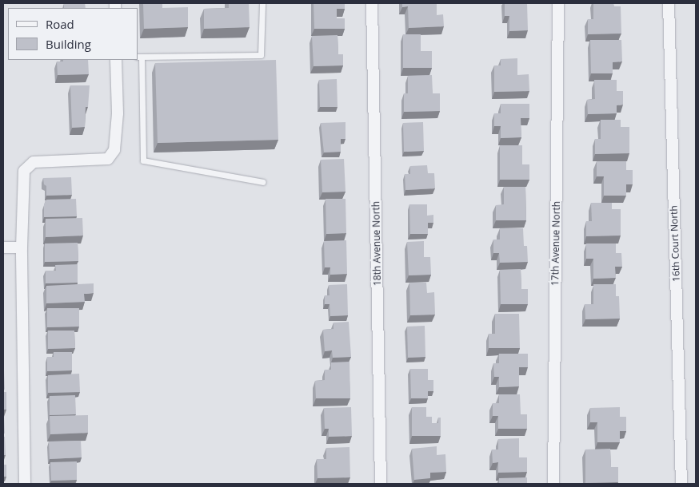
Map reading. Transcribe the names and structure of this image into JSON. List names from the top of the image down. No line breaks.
{"streets":{"street":["18th Avenue North","17th Avenue North","16th Court North"]},"legend":["Road","Building"]}
